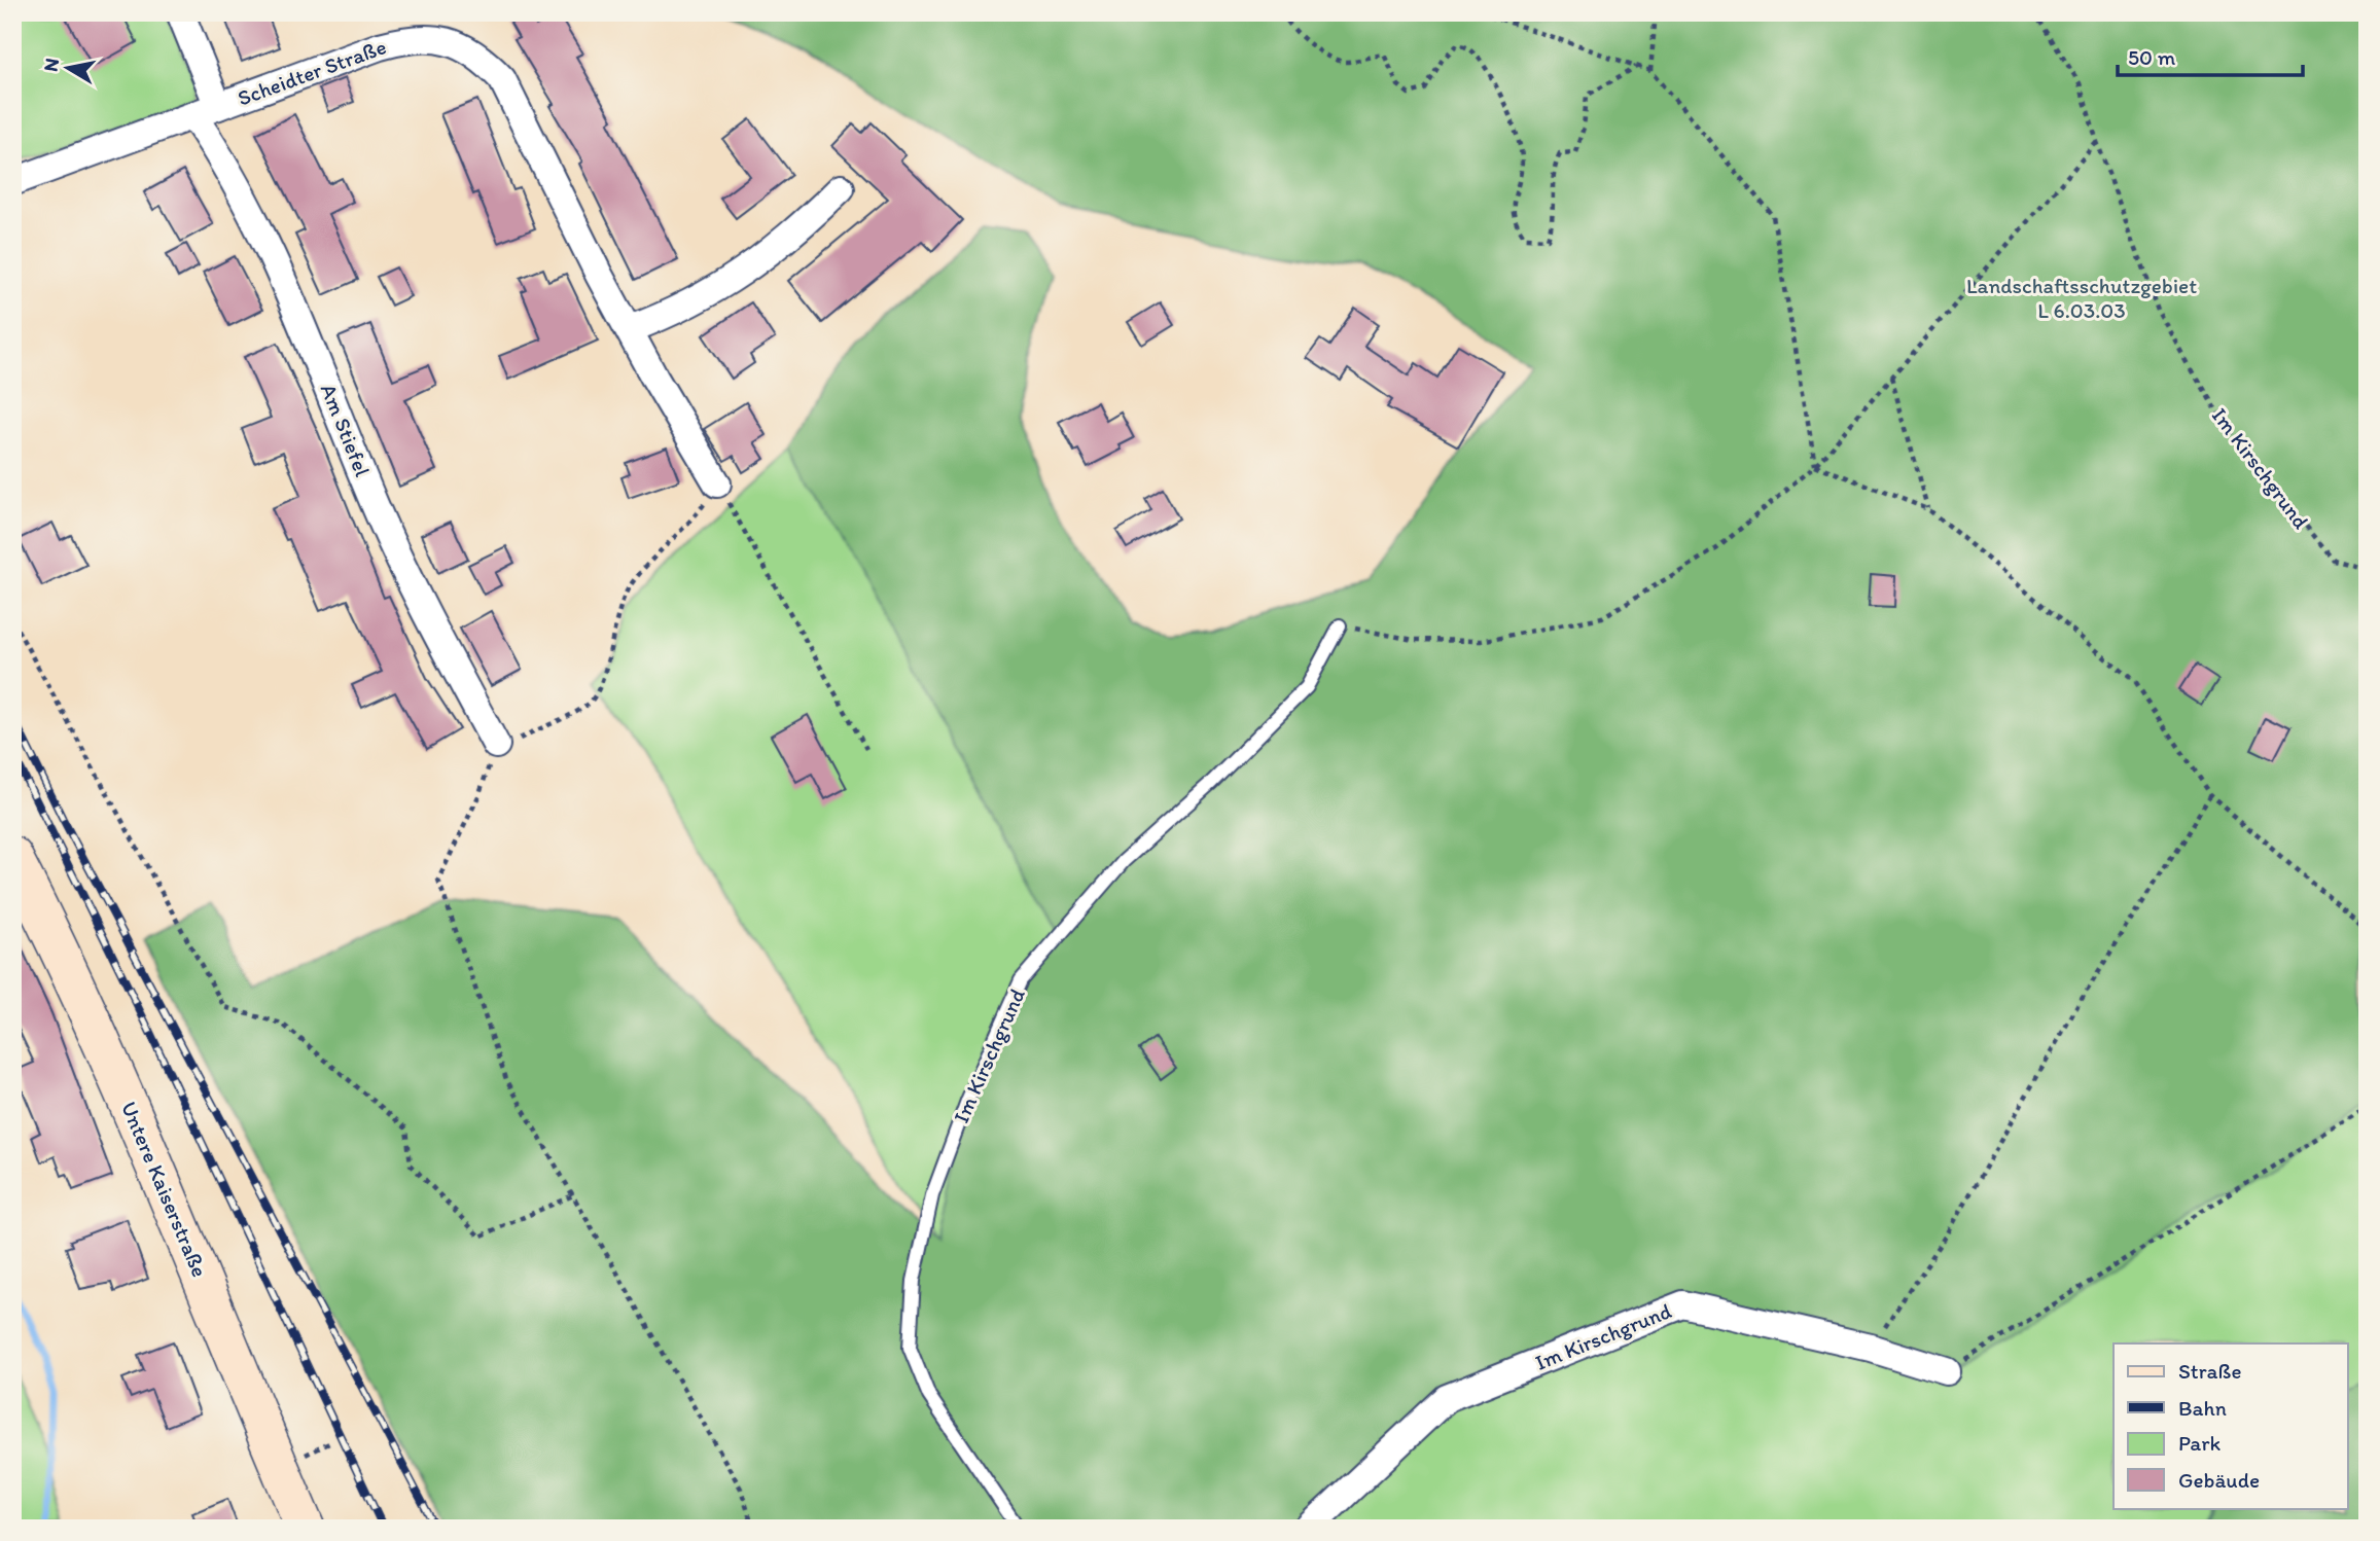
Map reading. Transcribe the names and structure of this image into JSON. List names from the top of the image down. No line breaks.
{"streets":{"main road":["Untere Kaiserstraße"],"street":["Scheidter Straße","Am Stiefel","Im Kirschgrund"]},"crossings":[["Scheidter Straße","Am Stiefel"]],"parks":["Landschaftsschutzgebiet L 6.03.03"],"legend":["Straße","Bahn","Park","Gebäude"],"scale_bar":"50 m","north":"left"}
